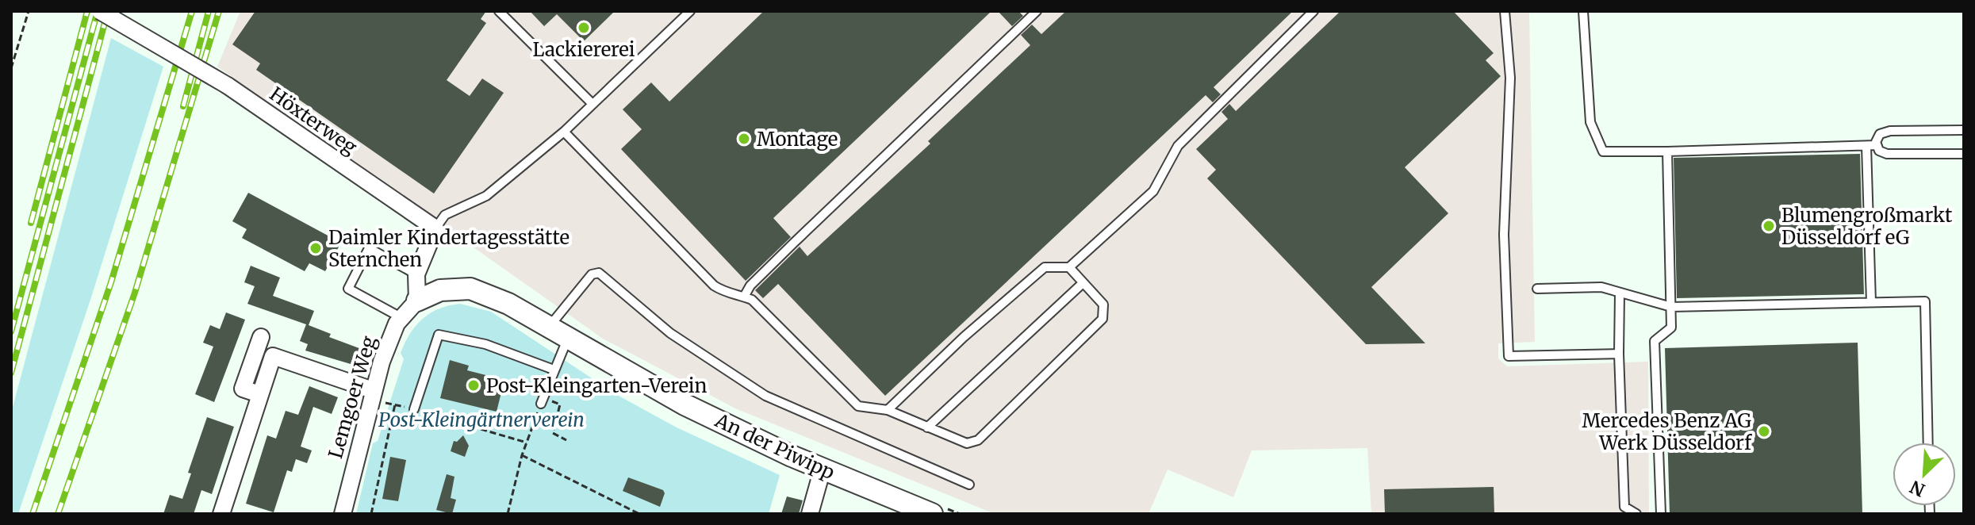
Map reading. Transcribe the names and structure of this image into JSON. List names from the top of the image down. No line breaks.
{"streets":{"street":["Höxterweg","Lemgoer Weg","An der Piwipp"]},"crossings":[["Lemgoer Weg","An der Piwipp"]],"parks":["Post-Kleingärtnerverein"],"places":["Lackiererei","Montage","Blumengroßmarkt Düsseldorf eG","Daimler Kindertagesstätte Sternchen","Post-Kleingarten-Verein","Mercedes Benz AG Werk Düsseldorf"],"north":"bottom left"}
